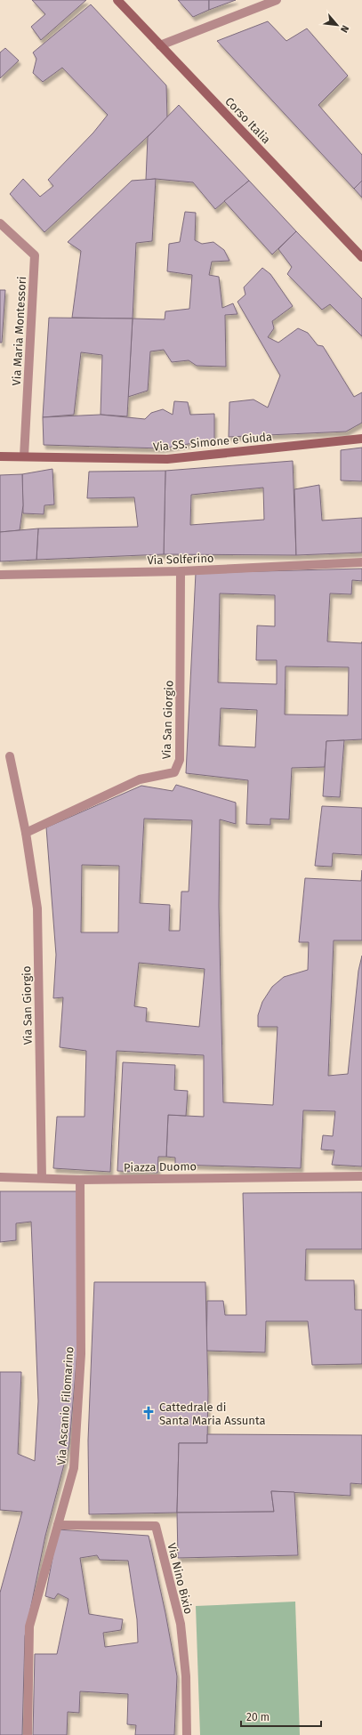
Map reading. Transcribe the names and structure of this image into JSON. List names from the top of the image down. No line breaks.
{"streets":{"main road":["Corso Italia","Via SS. Simone e Giuda"],"street":["Via Maria Montessori","Via Solferino","Via San Giorgio","Piazza Duomo","Via Ascanio Filomarino","Via Nino Bixio"]},"crossings":[["Via Maria Montessori","Via SS. Simone e Giuda"],["Via Solferino","Via San Giorgio"],["Via San Giorgio","Piazza Duomo"],["Piazza Duomo","Via Ascanio Filomarino"],["Via Ascanio Filomarino","Via Nino Bixio"]],"places":{"church":["Cattedrale di Santa Maria Assunta"]},"scale_bar":"20 m","north":"bottom right"}
